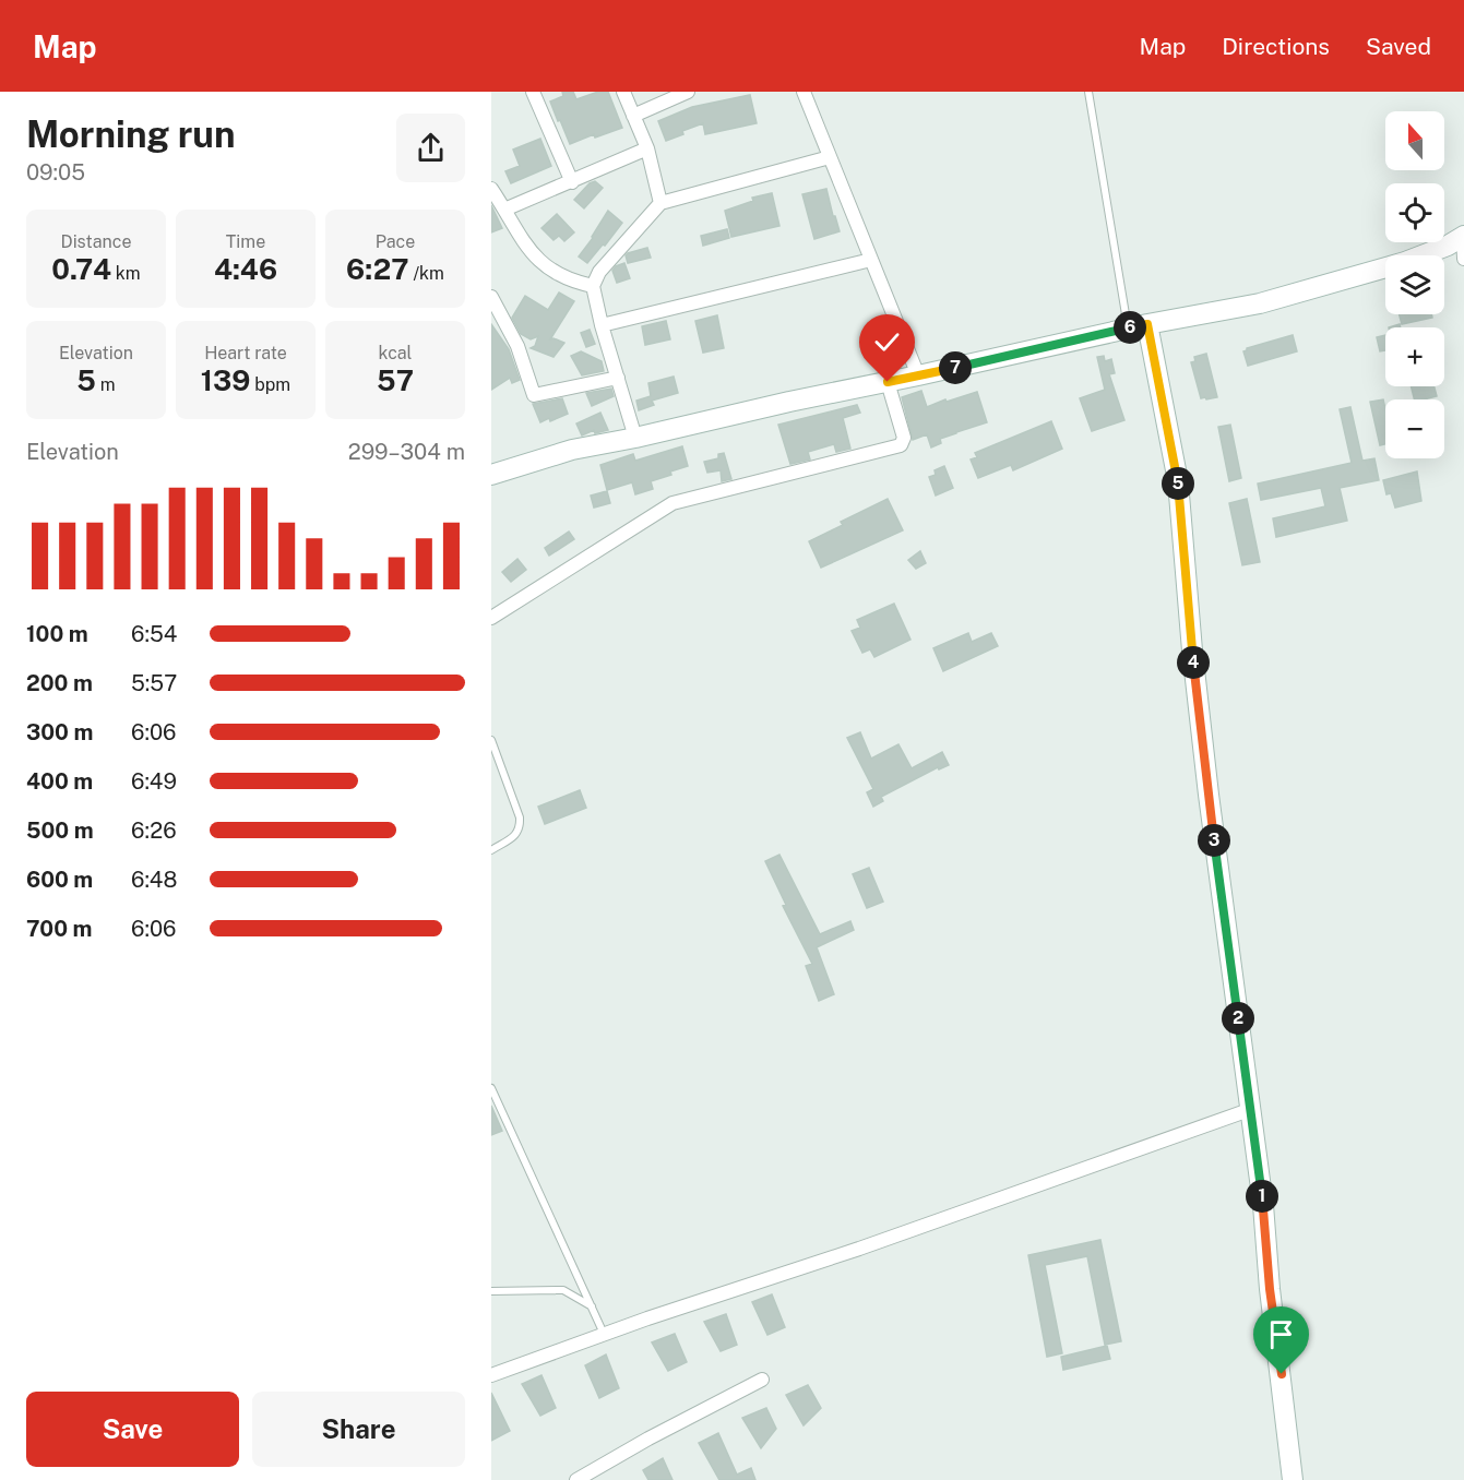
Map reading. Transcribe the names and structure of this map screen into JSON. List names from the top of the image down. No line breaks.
{"north":"top","page":{"header":"Map","nav":["Map","Directions","Saved"],"heading":["Morning run","09:05"],"map_buttons":["+","−"],"stats":[["Distance","0.74 km"],["Time","4:46"],["Pace","6:27 /km"],["Elevation","5 m"],["Heart rate","139 bpm"],["kcal","57"]],"pins":["6","7","5","4","3","2","1"],"chart":["Elevation","299–304 m"],"list":[{"name":"100 m","note":"6:54"},{"name":"200 m","note":"5:57"},{"name":"300 m","note":"6:06"},{"name":"400 m","note":"6:49"},{"name":"500 m","note":"6:26"},{"name":"600 m","note":"6:48"},{"name":"700 m","note":"6:06"}],"buttons":["Save","Share"]}}
